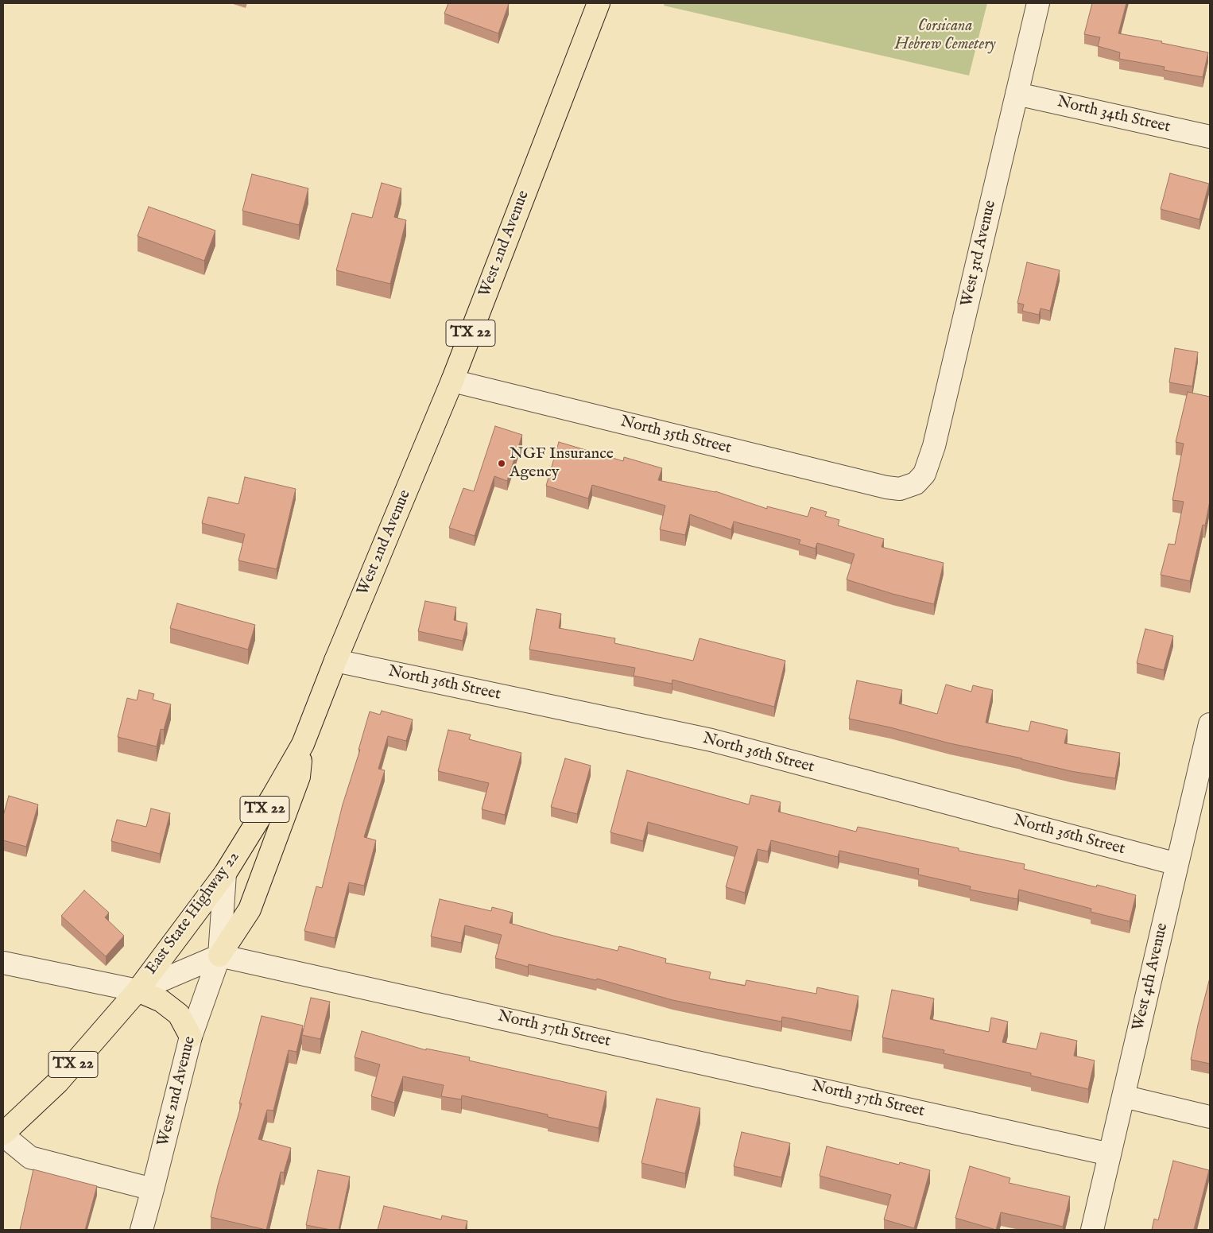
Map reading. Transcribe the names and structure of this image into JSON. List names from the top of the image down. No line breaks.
{"streets":{"main road":["West 2nd Avenue","TX 22","East State Highway 22"],"street":["North 34th Street","West 3rd Avenue","North 35th Street","North 36th Street","West 4th Avenue","North 37th Street"]},"crossings":[["North 34th Street","West 3rd Avenue"],["West 2nd Avenue","North 35th Street"],["West 2nd Avenue","North 36th Street"],["West 2nd Avenue","East State Highway 22"],["West 2nd Avenue","North 37th Street"],["West 3rd Avenue","North 35th Street"],["North 36th Street","East State Highway 22"],["North 36th Street","West 4th Avenue"],["West 4th Avenue","North 37th Street"]],"parks":["Corsicana Hebrew Cemetery"],"places":["NGF Insurance Agency"]}
